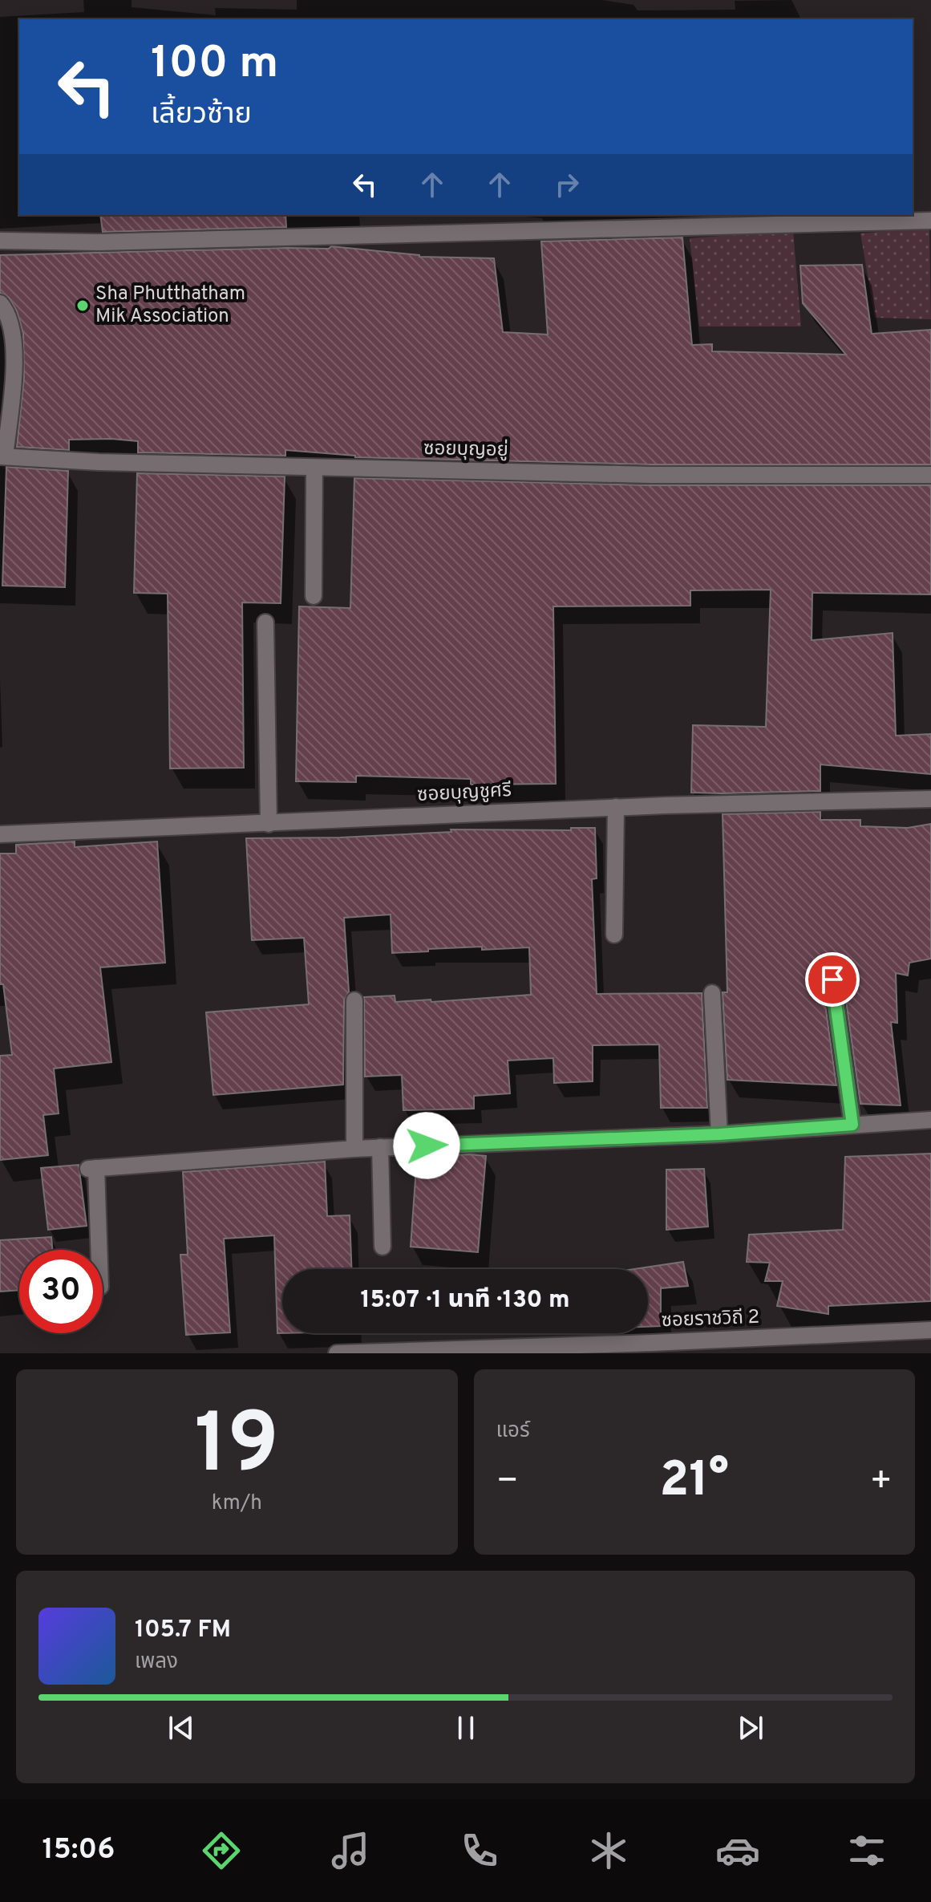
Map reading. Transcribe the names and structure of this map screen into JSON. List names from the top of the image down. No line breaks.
{"streets":{"street":["ซอยบุญอยู่","ซอยบุญชูศรี","ซอยราชวิถี 2"]},"places":["Sha Phutthatham Mik Association"],"page":{"turn":["100 m","เลี้ยวซ้าย"],"limit":"30","trip":"15:07 · 1 นาที · 130 m","tile":[["19","km/h"],"แอร์"],"heat":["−","21°","+"],"song":["105.7 FM","เพลง"],"tabs":"15:06"}}
